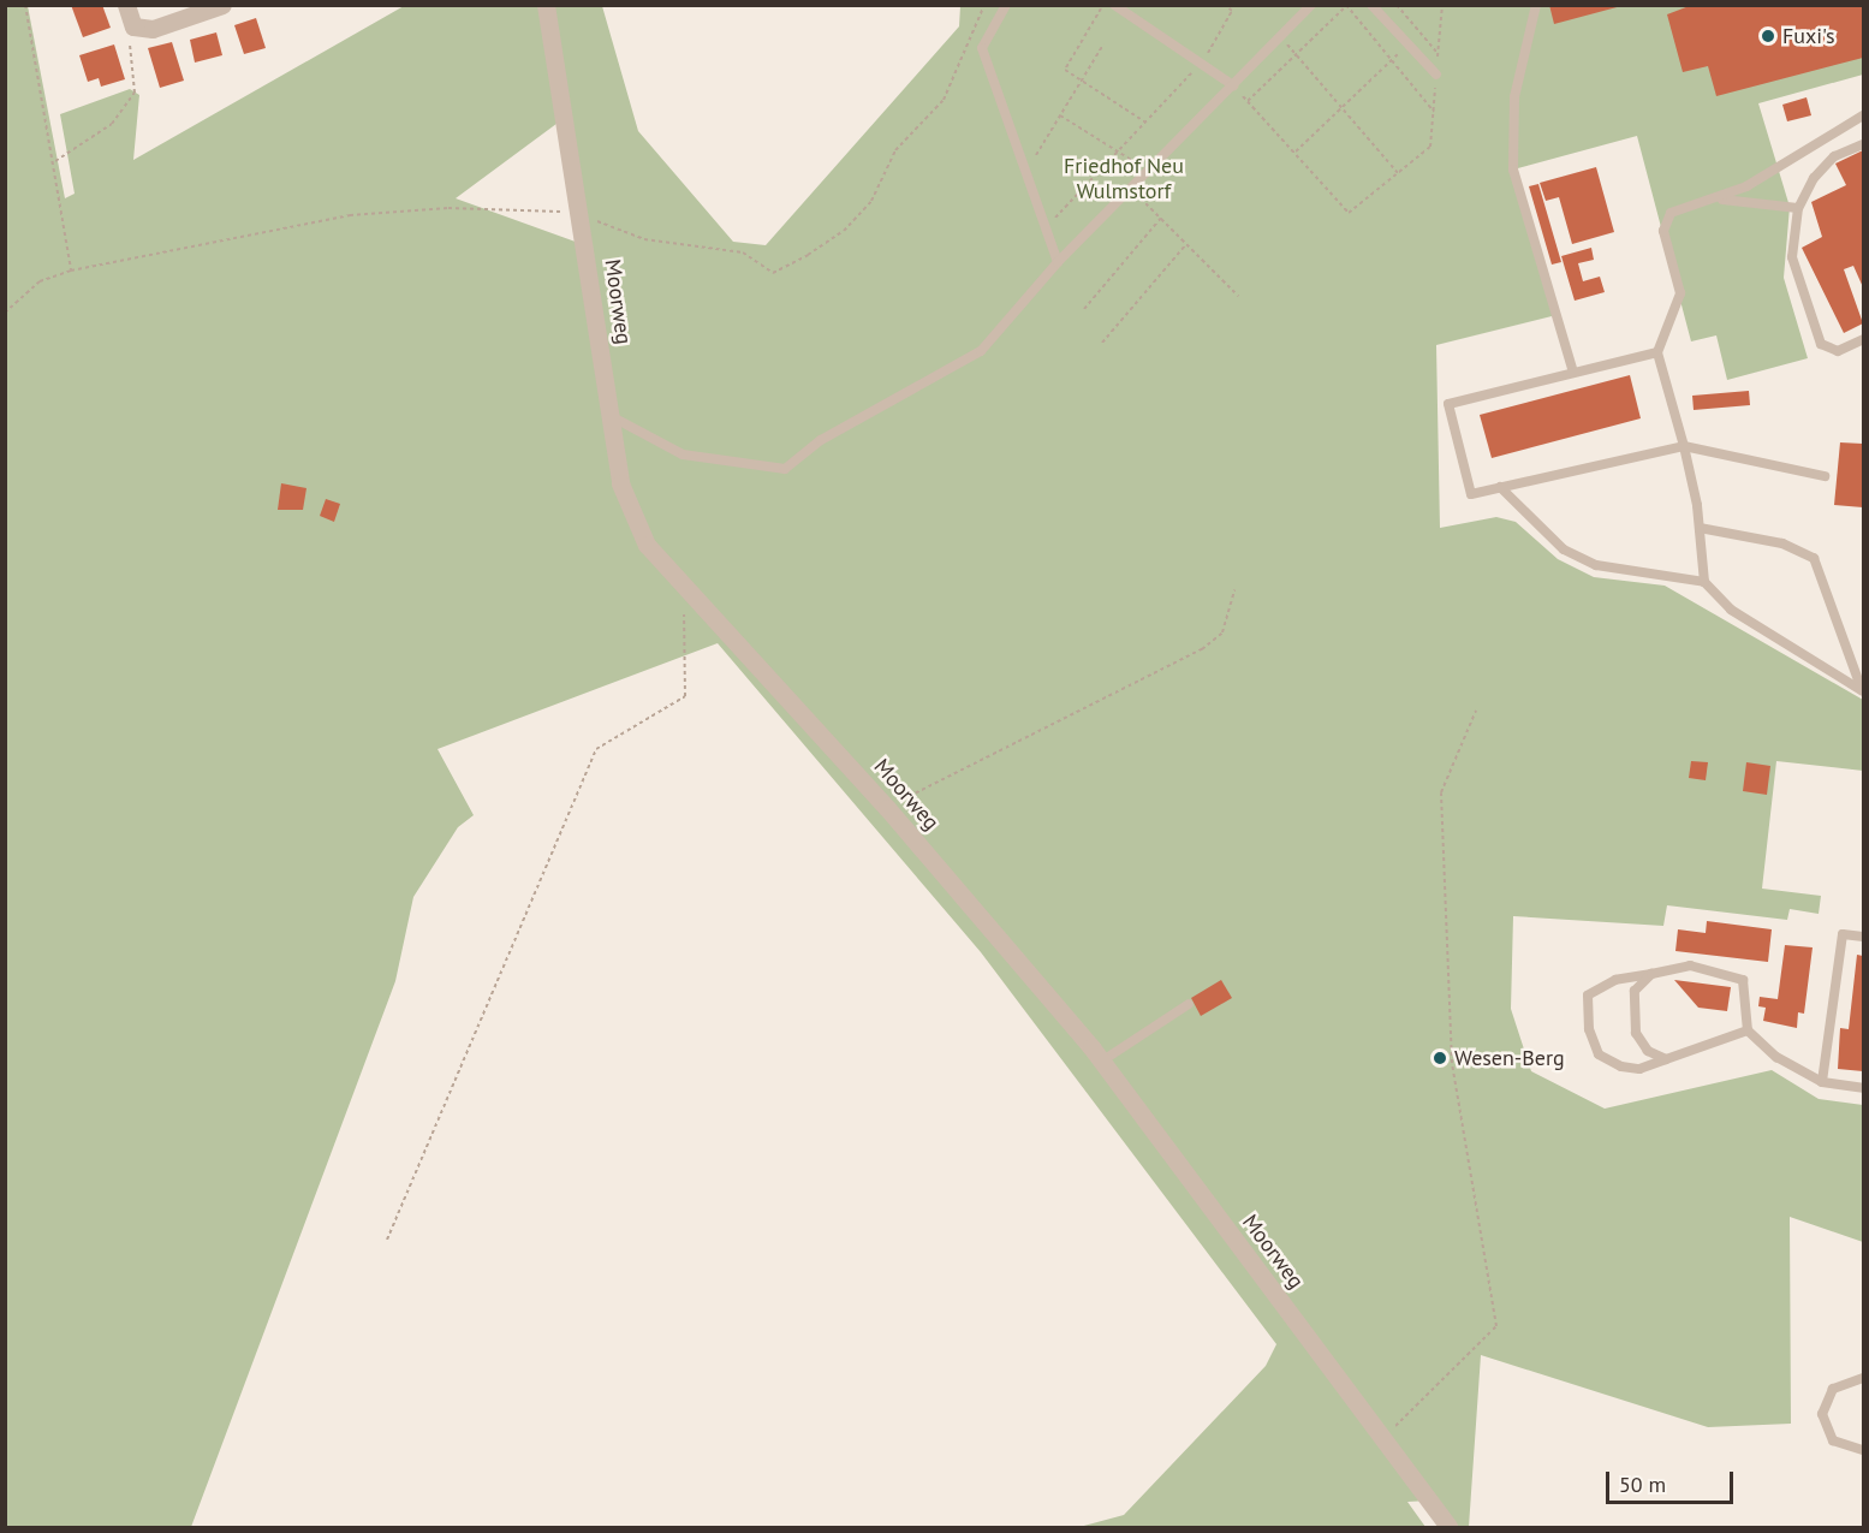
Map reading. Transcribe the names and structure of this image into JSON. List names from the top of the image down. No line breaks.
{"streets":{"street":["Moorweg"]},"parks":["Friedhof Neu Wulmstorf"],"places":["Fuxi's","Wesen-Berg"],"scale_bar":"50 m"}
